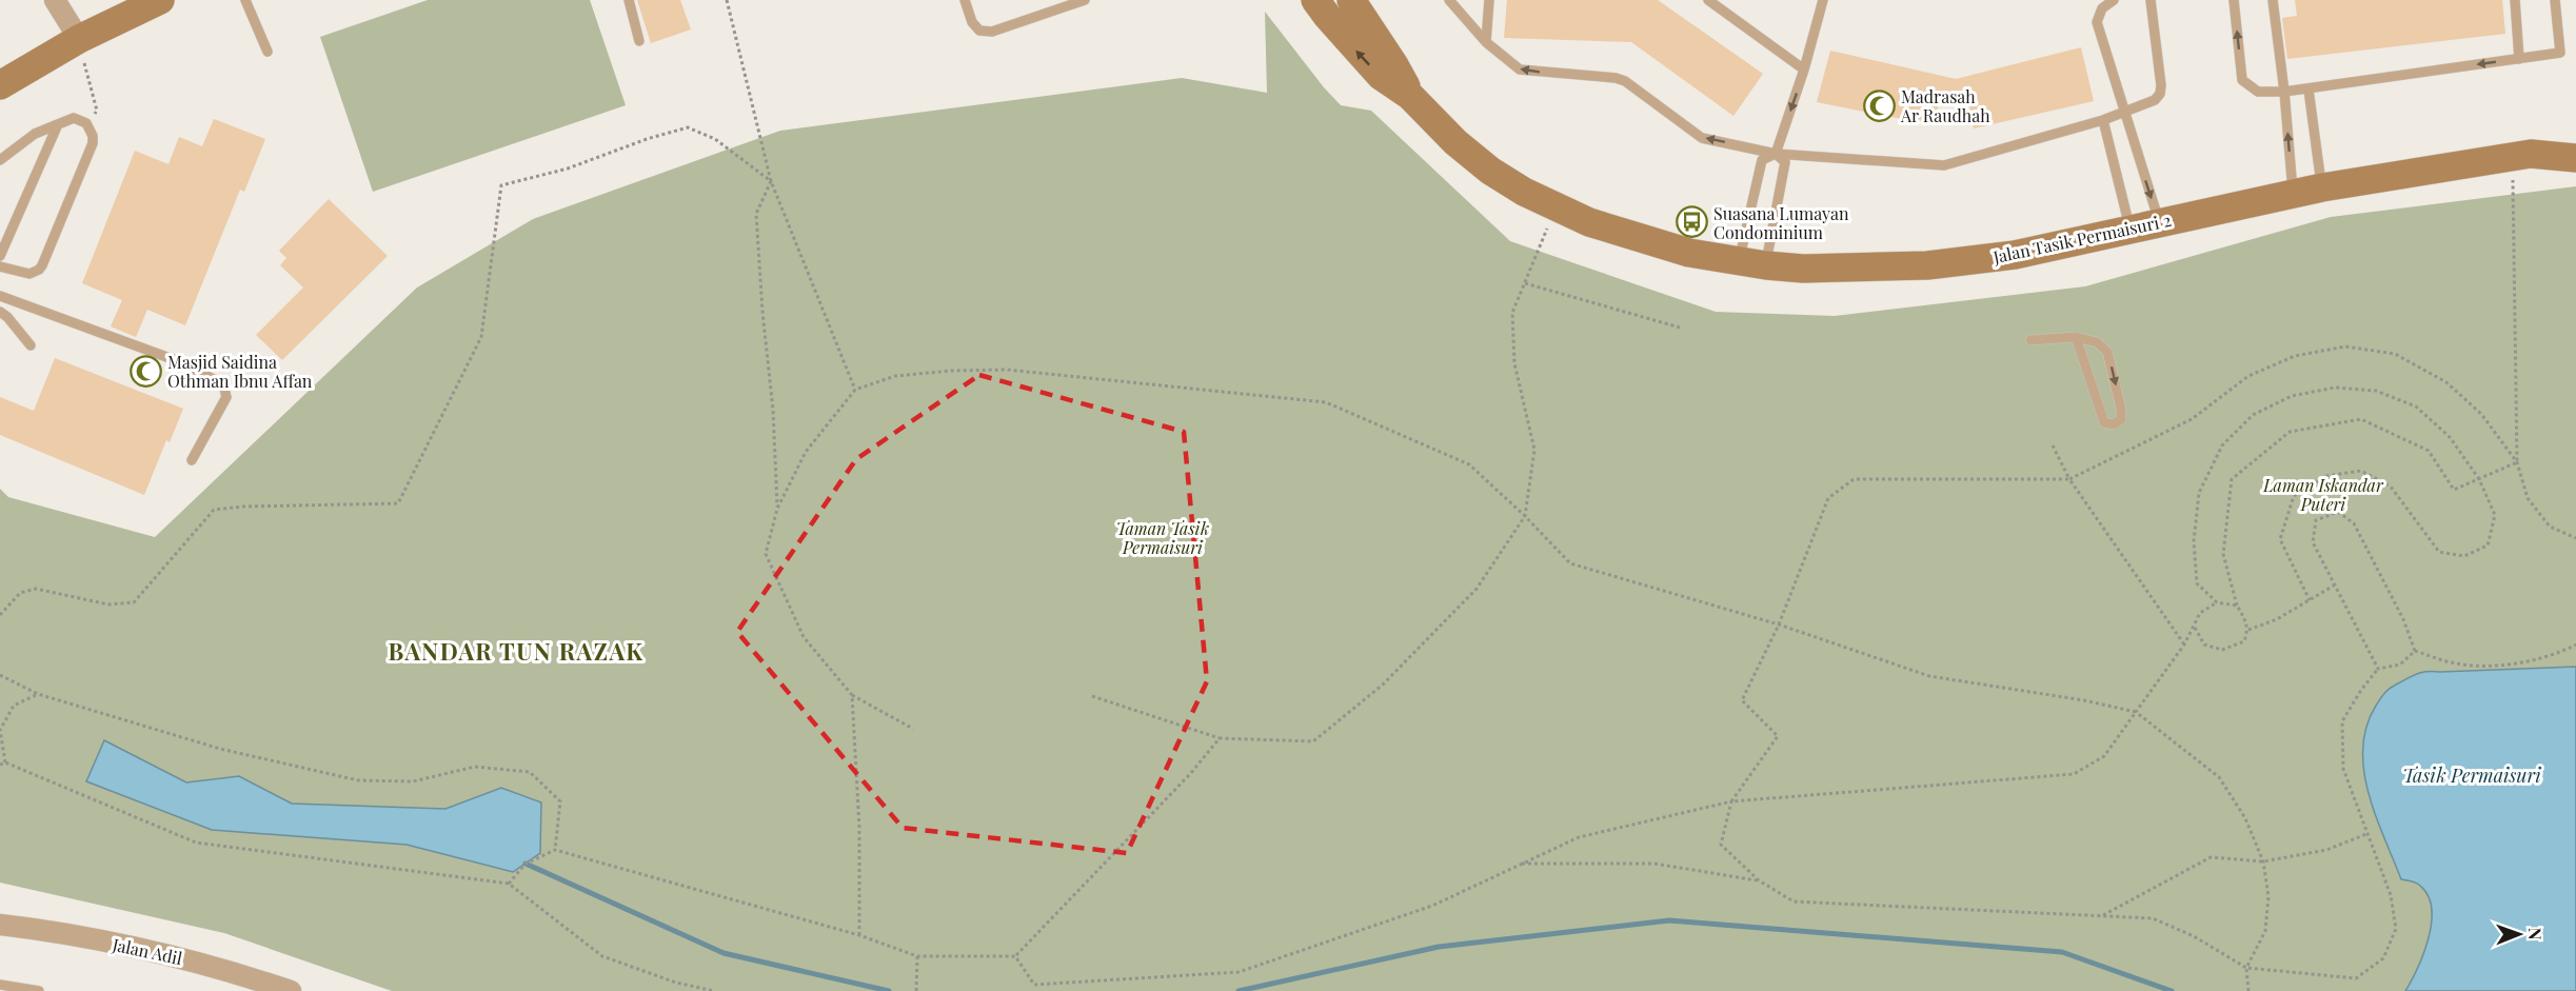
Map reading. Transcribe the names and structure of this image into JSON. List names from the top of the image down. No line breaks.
{"streets":{"street":["Jalan Tasik Permaisuri 2","Jalan Adil"]},"districts":["BANDAR TUN RAZAK"],"water":["Tasik Permaisuri"],"parks":["Laman Iskandar Puteri","Taman Tasik Permaisuri"],"places":{"mosque":["Madrasah Ar Raudhah","Masjid Saidina Othman Ibnu Affan"],"bus stop":["Suasana Lumayan Condominium"]},"north":"right"}
